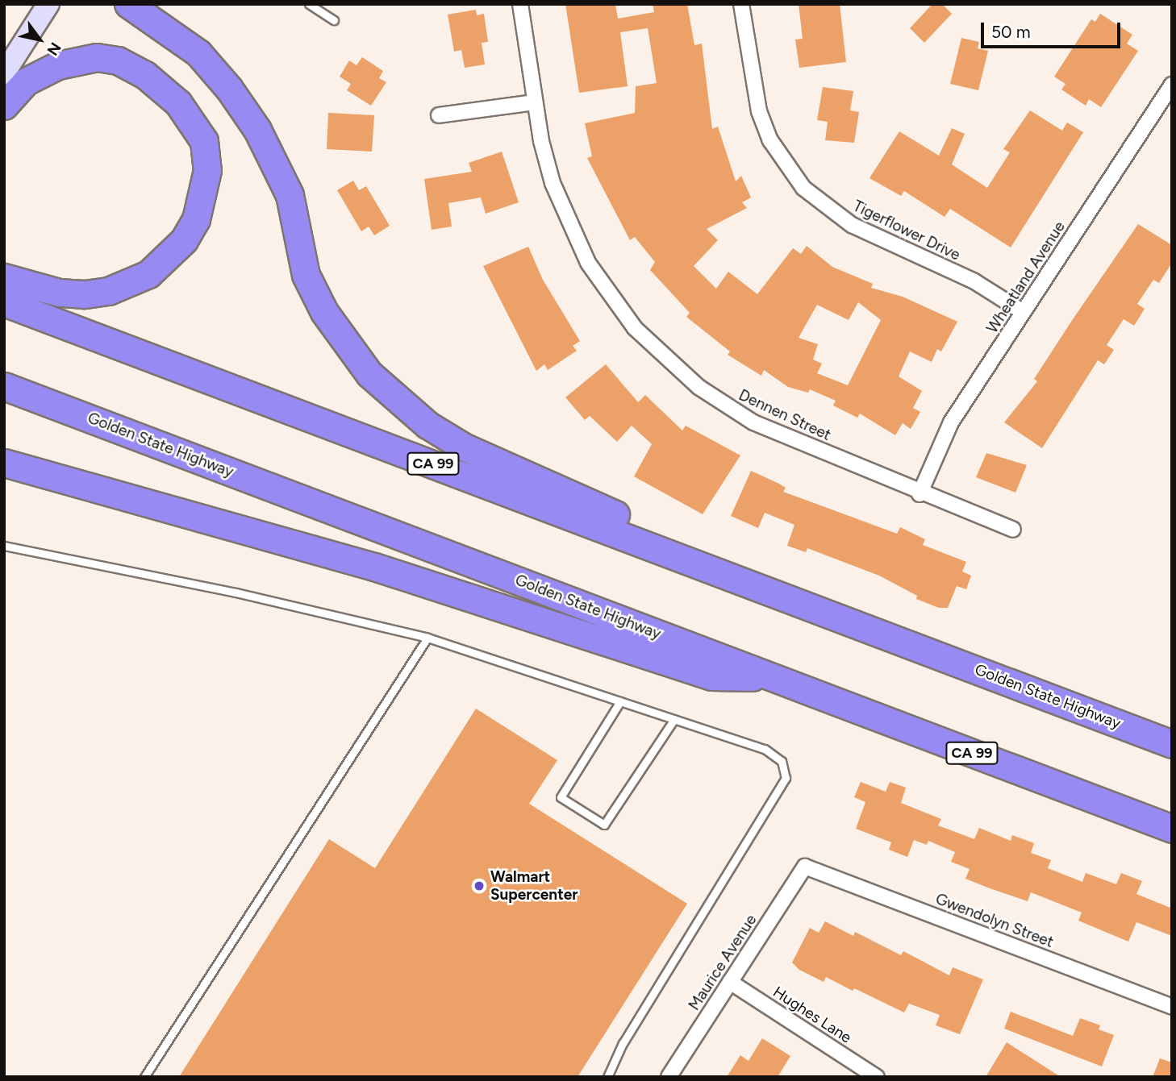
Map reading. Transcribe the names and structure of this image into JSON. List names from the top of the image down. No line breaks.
{"streets":{"highway":["Golden State Highway","CA 99"],"street":["Tigerflower Drive","Wheatland Avenue","Dennen Street","Gwendolyn Street","Maurice Avenue","Hughes Lane"]},"crossings":[["Tigerflower Drive","Wheatland Avenue"],["Wheatland Avenue","Dennen Street"],["Gwendolyn Street","Maurice Avenue"],["Maurice Avenue","Hughes Lane"]],"places":["Walmart Supercenter"],"scale_bar":"50 m","north":"bottom right"}
